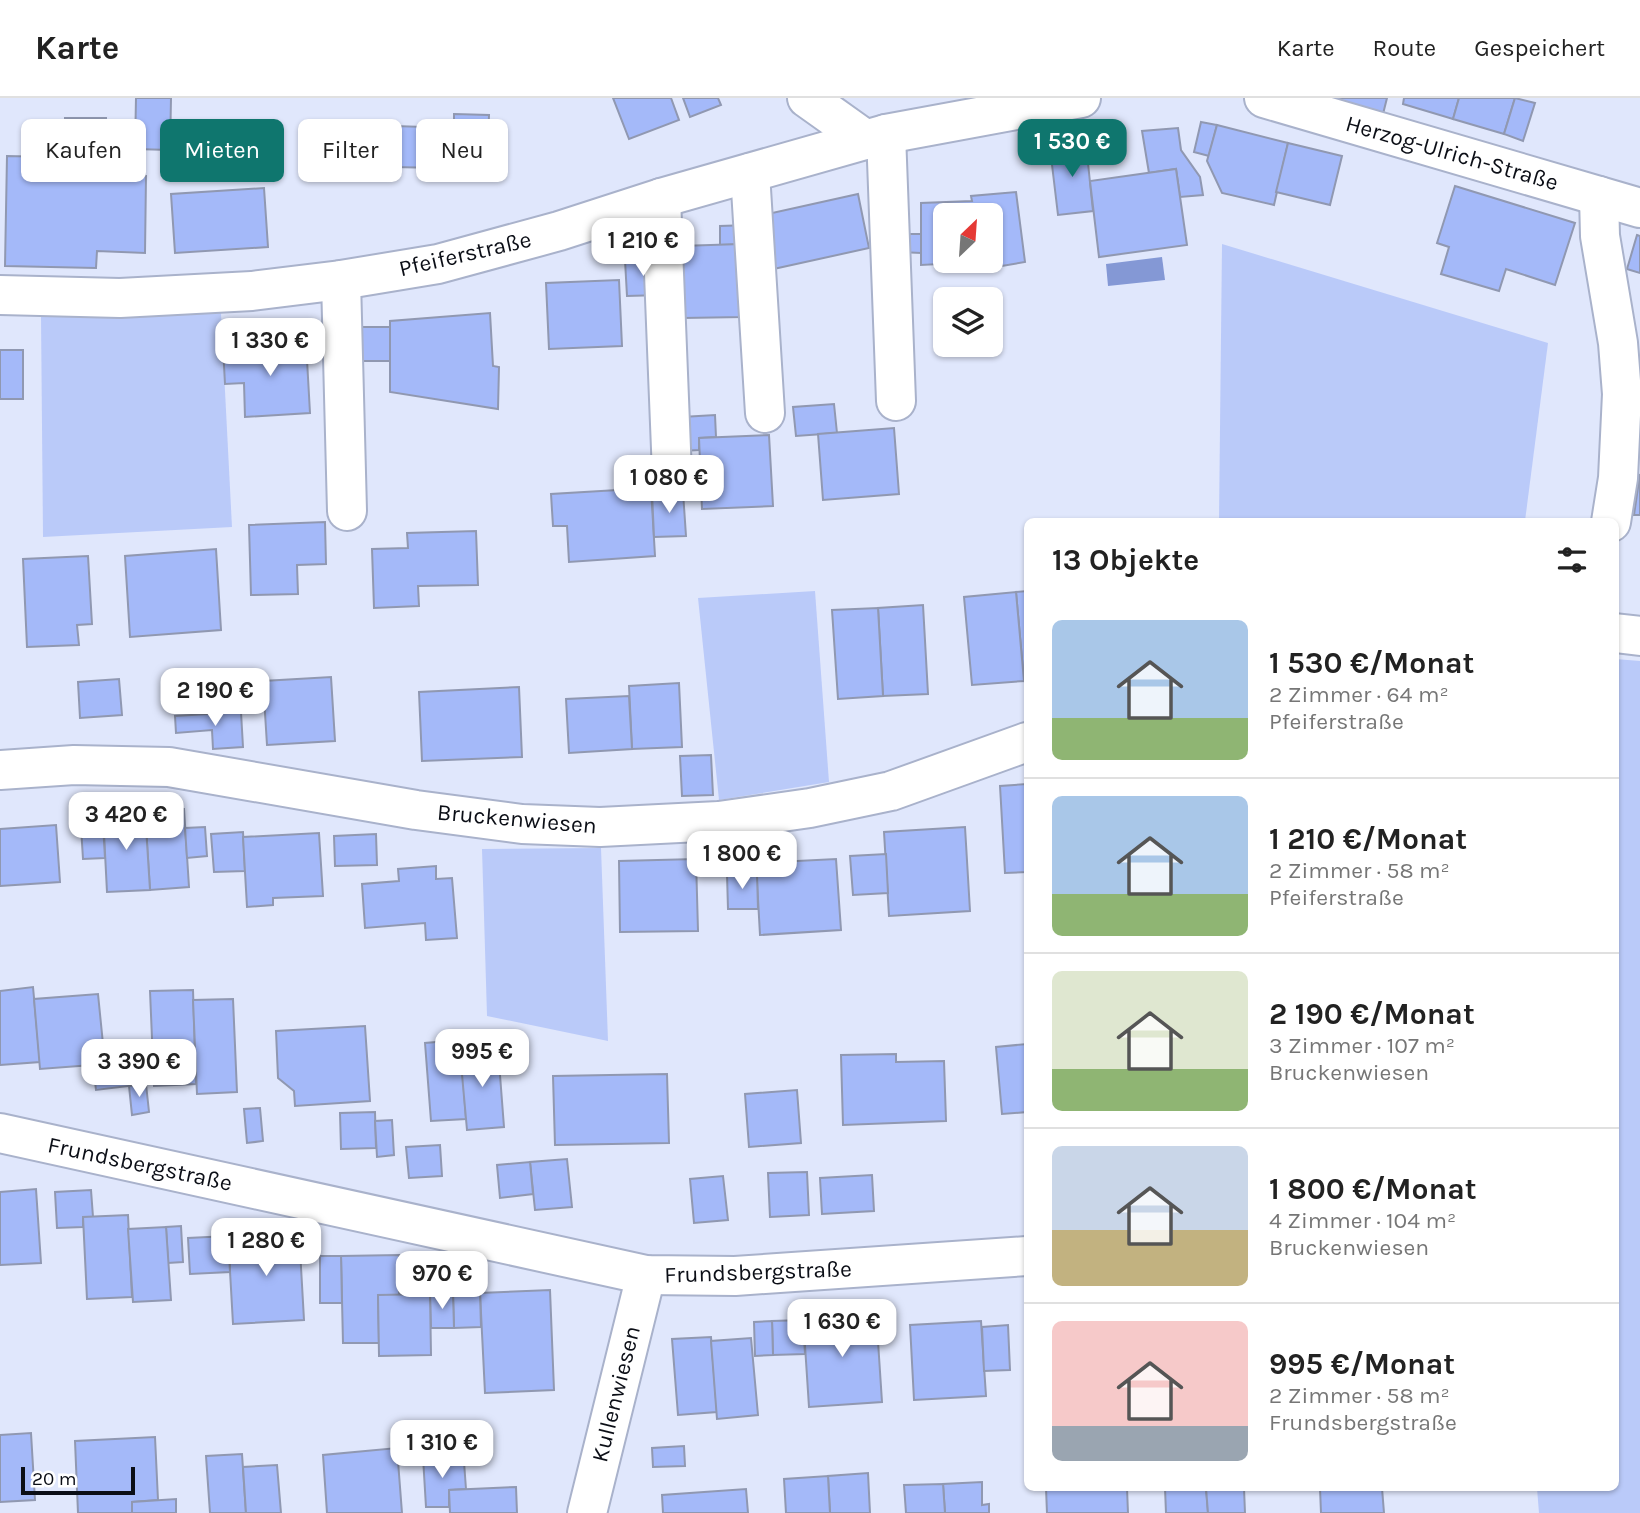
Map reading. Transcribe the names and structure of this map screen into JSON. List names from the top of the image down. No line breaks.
{"streets":{"street":["Herzog-Ulrich-Straße","Pfeiferstraße","Bruckenwiesen","Frundsbergstraße","Kullenwiesen"]},"crossings":[["Frundsbergstraße","Kullenwiesen"]],"scale_bar":"20 m","north":"top right","page":{"header":"Karte","nav":["Karte","Route","Gespeichert"],"price":["1 530 €","1 210 €","1 330 €","1 080 €","2 190 €","3 420 €","1 800 €","995 €","3 390 €","1 280 €","970 €","1 630 €","1 310 €"],"chip":["Kaufen","Mieten","Filter","Neu"],"heading":"13 Objekte","list":[{"name":"1 530 €/Monat","note":"2 Zimmer · 64 m² · Pfeiferstraße"},{"name":"1 210 €/Monat","note":"2 Zimmer · 58 m² · Pfeiferstraße"},{"name":"2 190 €/Monat","note":"3 Zimmer · 107 m² · Bruckenwiesen"},{"name":"1 800 €/Monat","note":"4 Zimmer · 104 m² · Bruckenwiesen"},{"name":"995 €/Monat","note":"2 Zimmer · 58 m² · Frundsbergstraße"}],"scale":"20 m"}}
